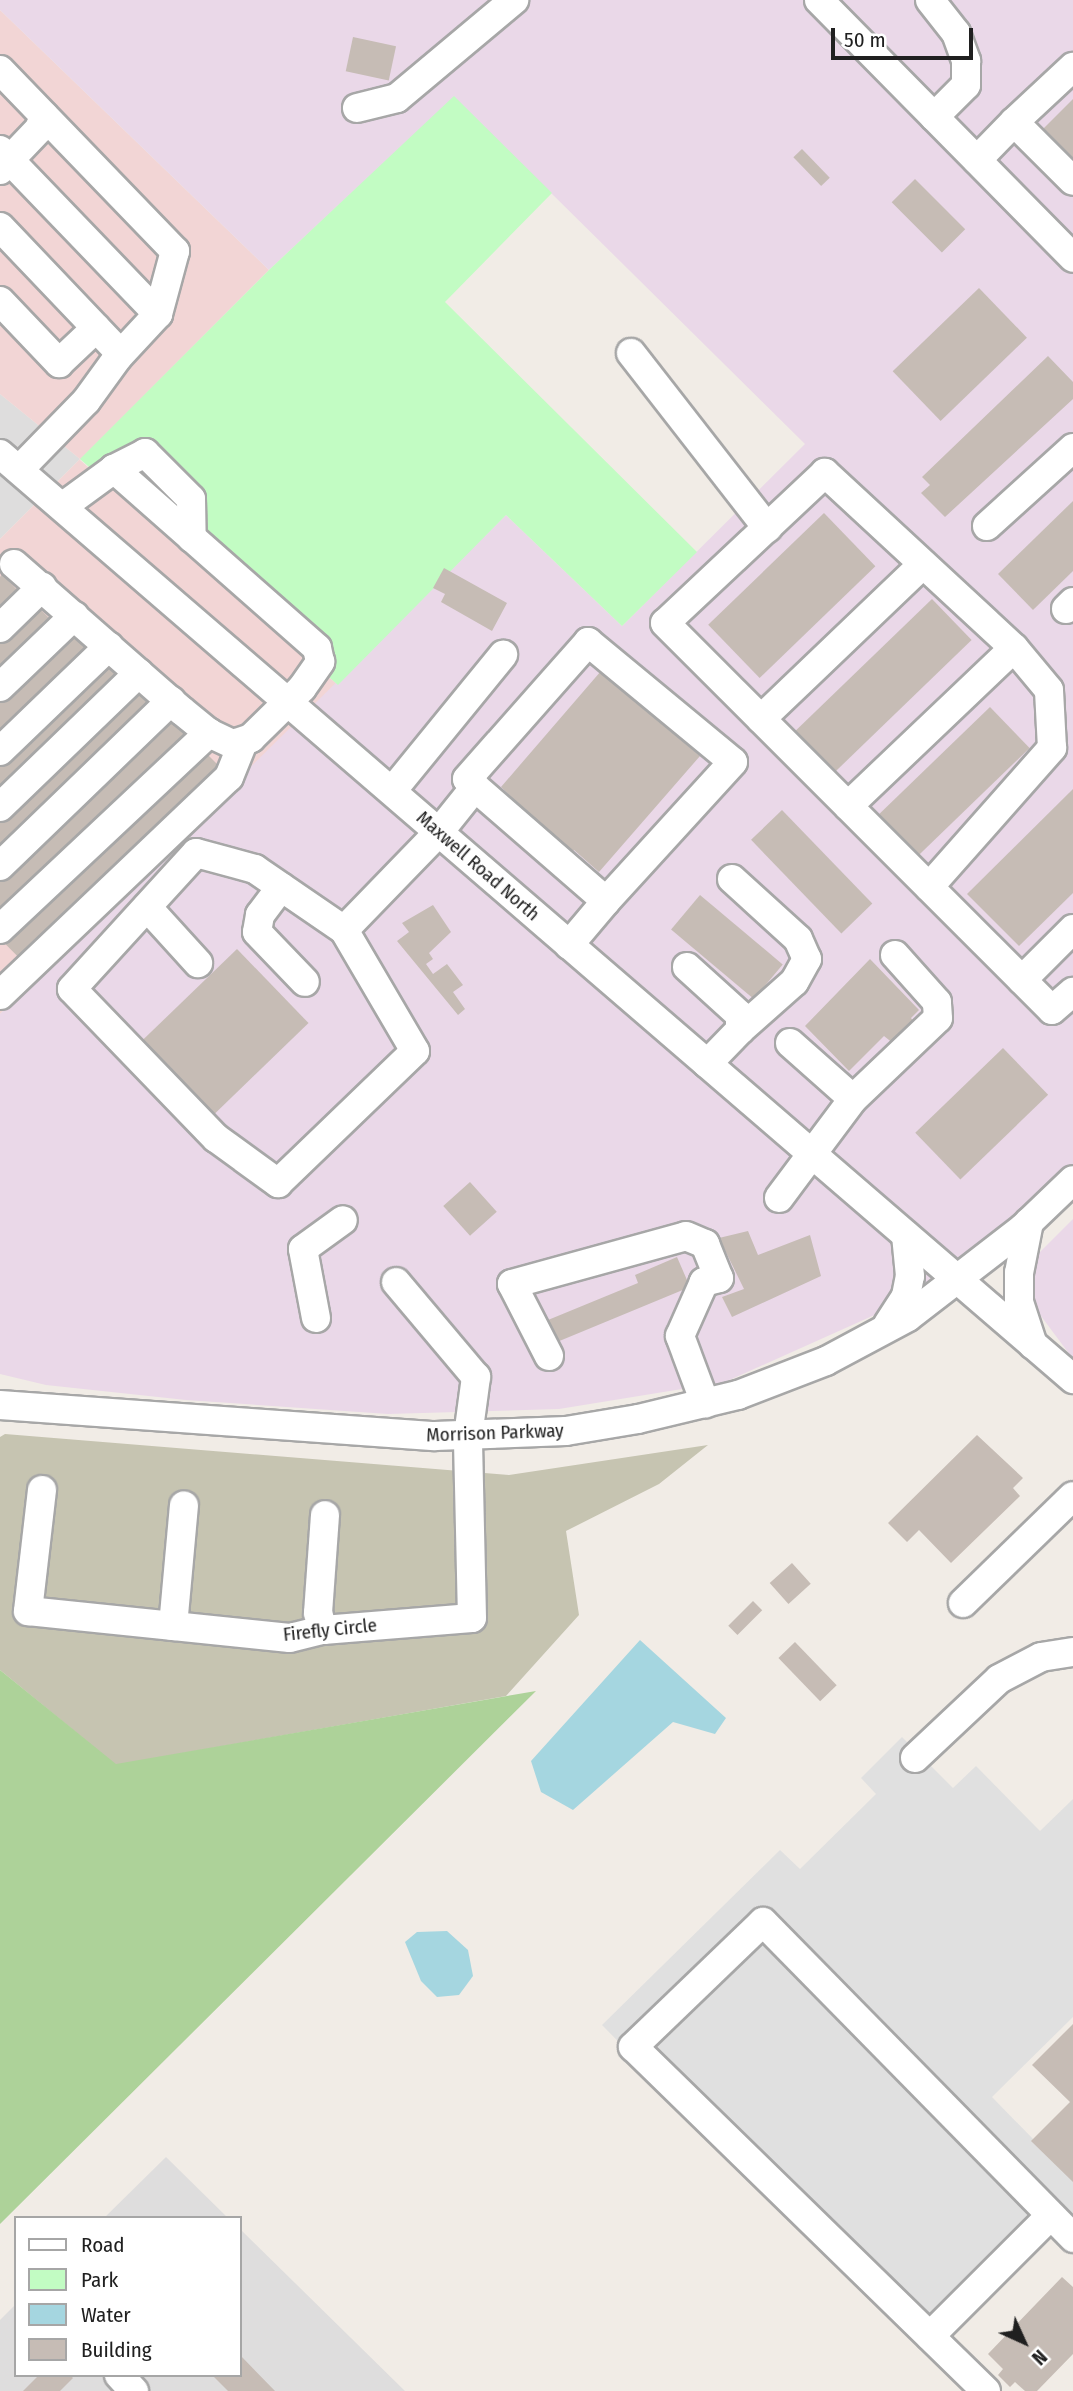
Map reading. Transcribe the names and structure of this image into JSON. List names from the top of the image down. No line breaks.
{"streets":{"street":["Maxwell Road North","Morrison Parkway","Firefly Circle"]},"crossings":[["Maxwell Road North","Morrison Parkway"],["Morrison Parkway","Firefly Circle"]],"legend":["Road","Park","Water","Building"],"scale_bar":"50 m","north":"bottom right"}
